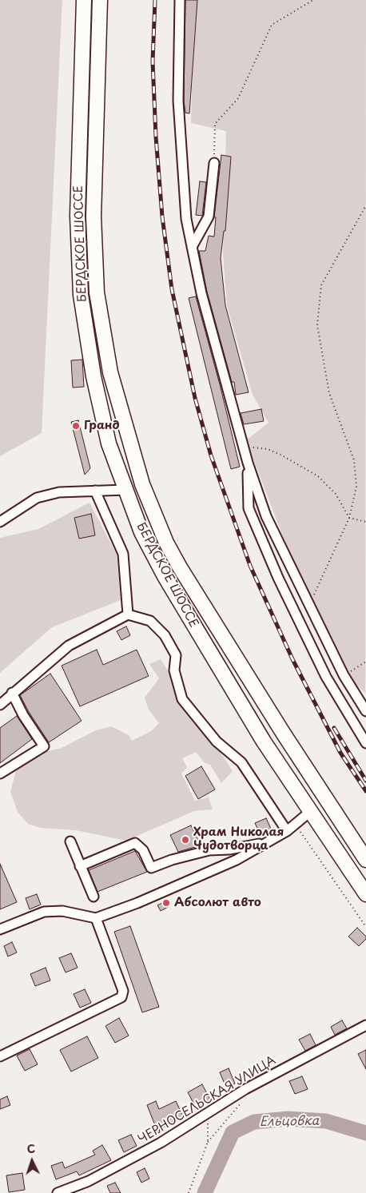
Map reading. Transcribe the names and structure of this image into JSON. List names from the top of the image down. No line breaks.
{"streets":{"highway":["БЕРДСКОЕ ШОССЕ"],"street":["ЧЕРНОСЕЛЬСКАЯ УЛИЦА"]},"water":["Ельцовка"],"places":["Гранд","Храм Николая Чудотворца","Абсолют авто"],"north":"top"}
